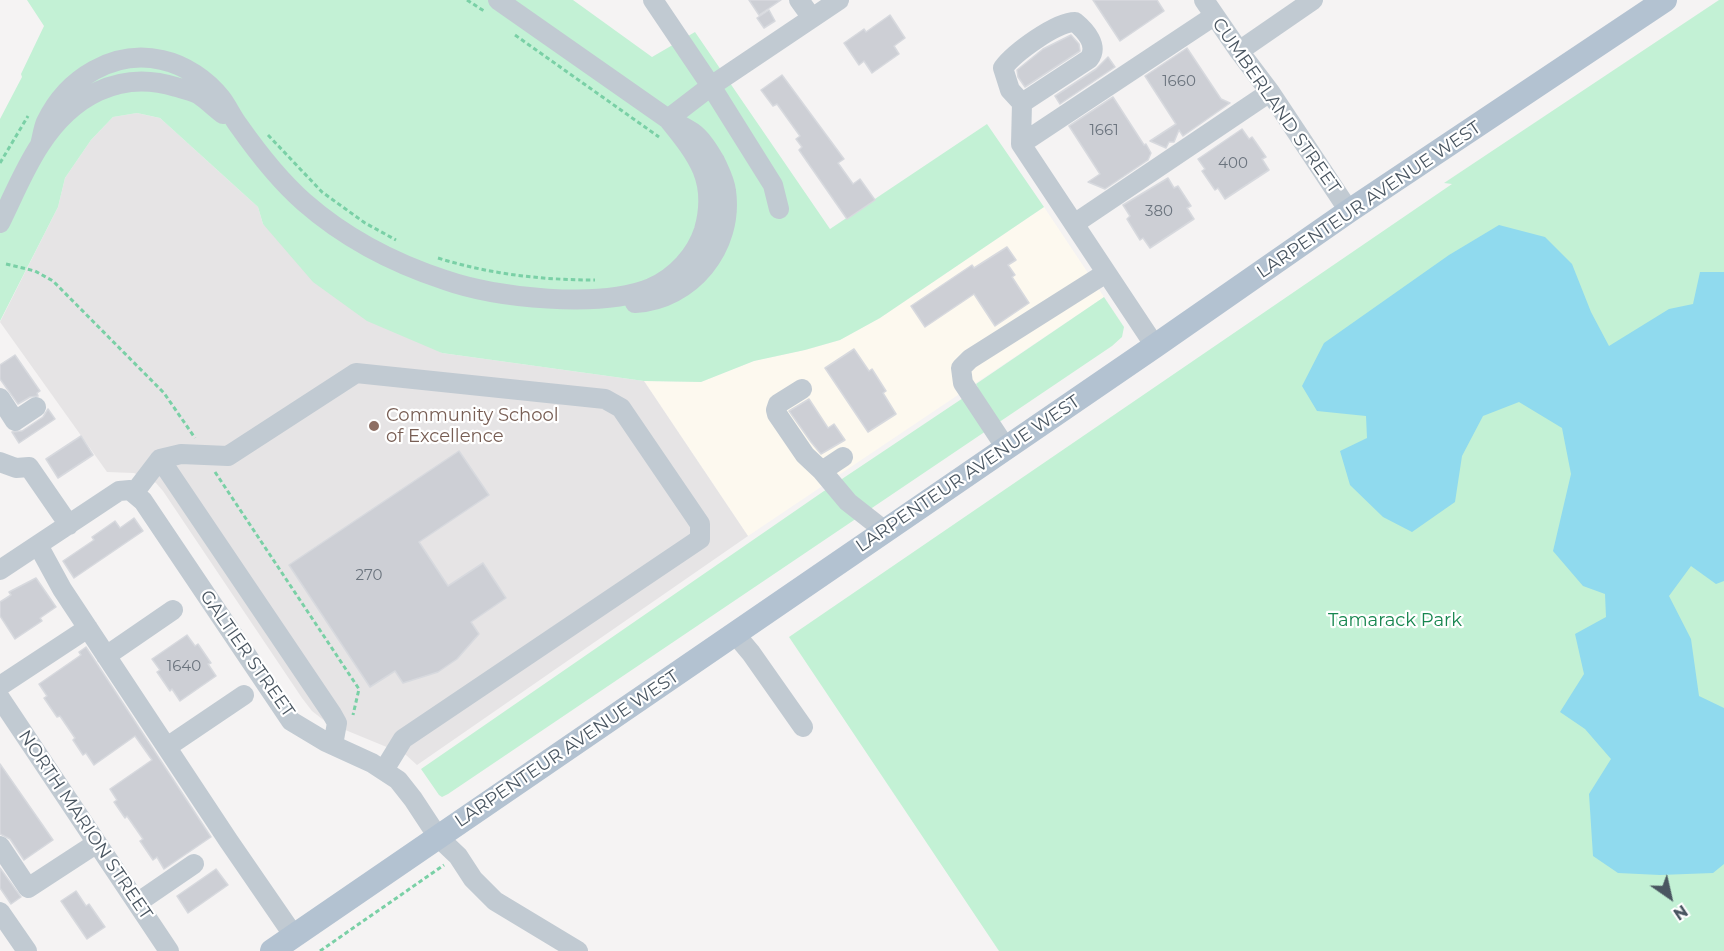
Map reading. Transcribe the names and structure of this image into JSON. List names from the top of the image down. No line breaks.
{"streets":{"main road":["LARPENTEUR AVENUE WEST"],"street":["CUMBERLAND STREET","GALTIER STREET","NORTH MARION STREET"]},"crossings":[["CUMBERLAND STREET","LARPENTEUR AVENUE WEST"],["LARPENTEUR AVENUE WEST","GALTIER STREET"]],"parks":["Tamarack Park"],"places":["Community School of Excellence"],"house_numbers":["1660","1661","400","380","270","1640"],"north":"bottom right"}
